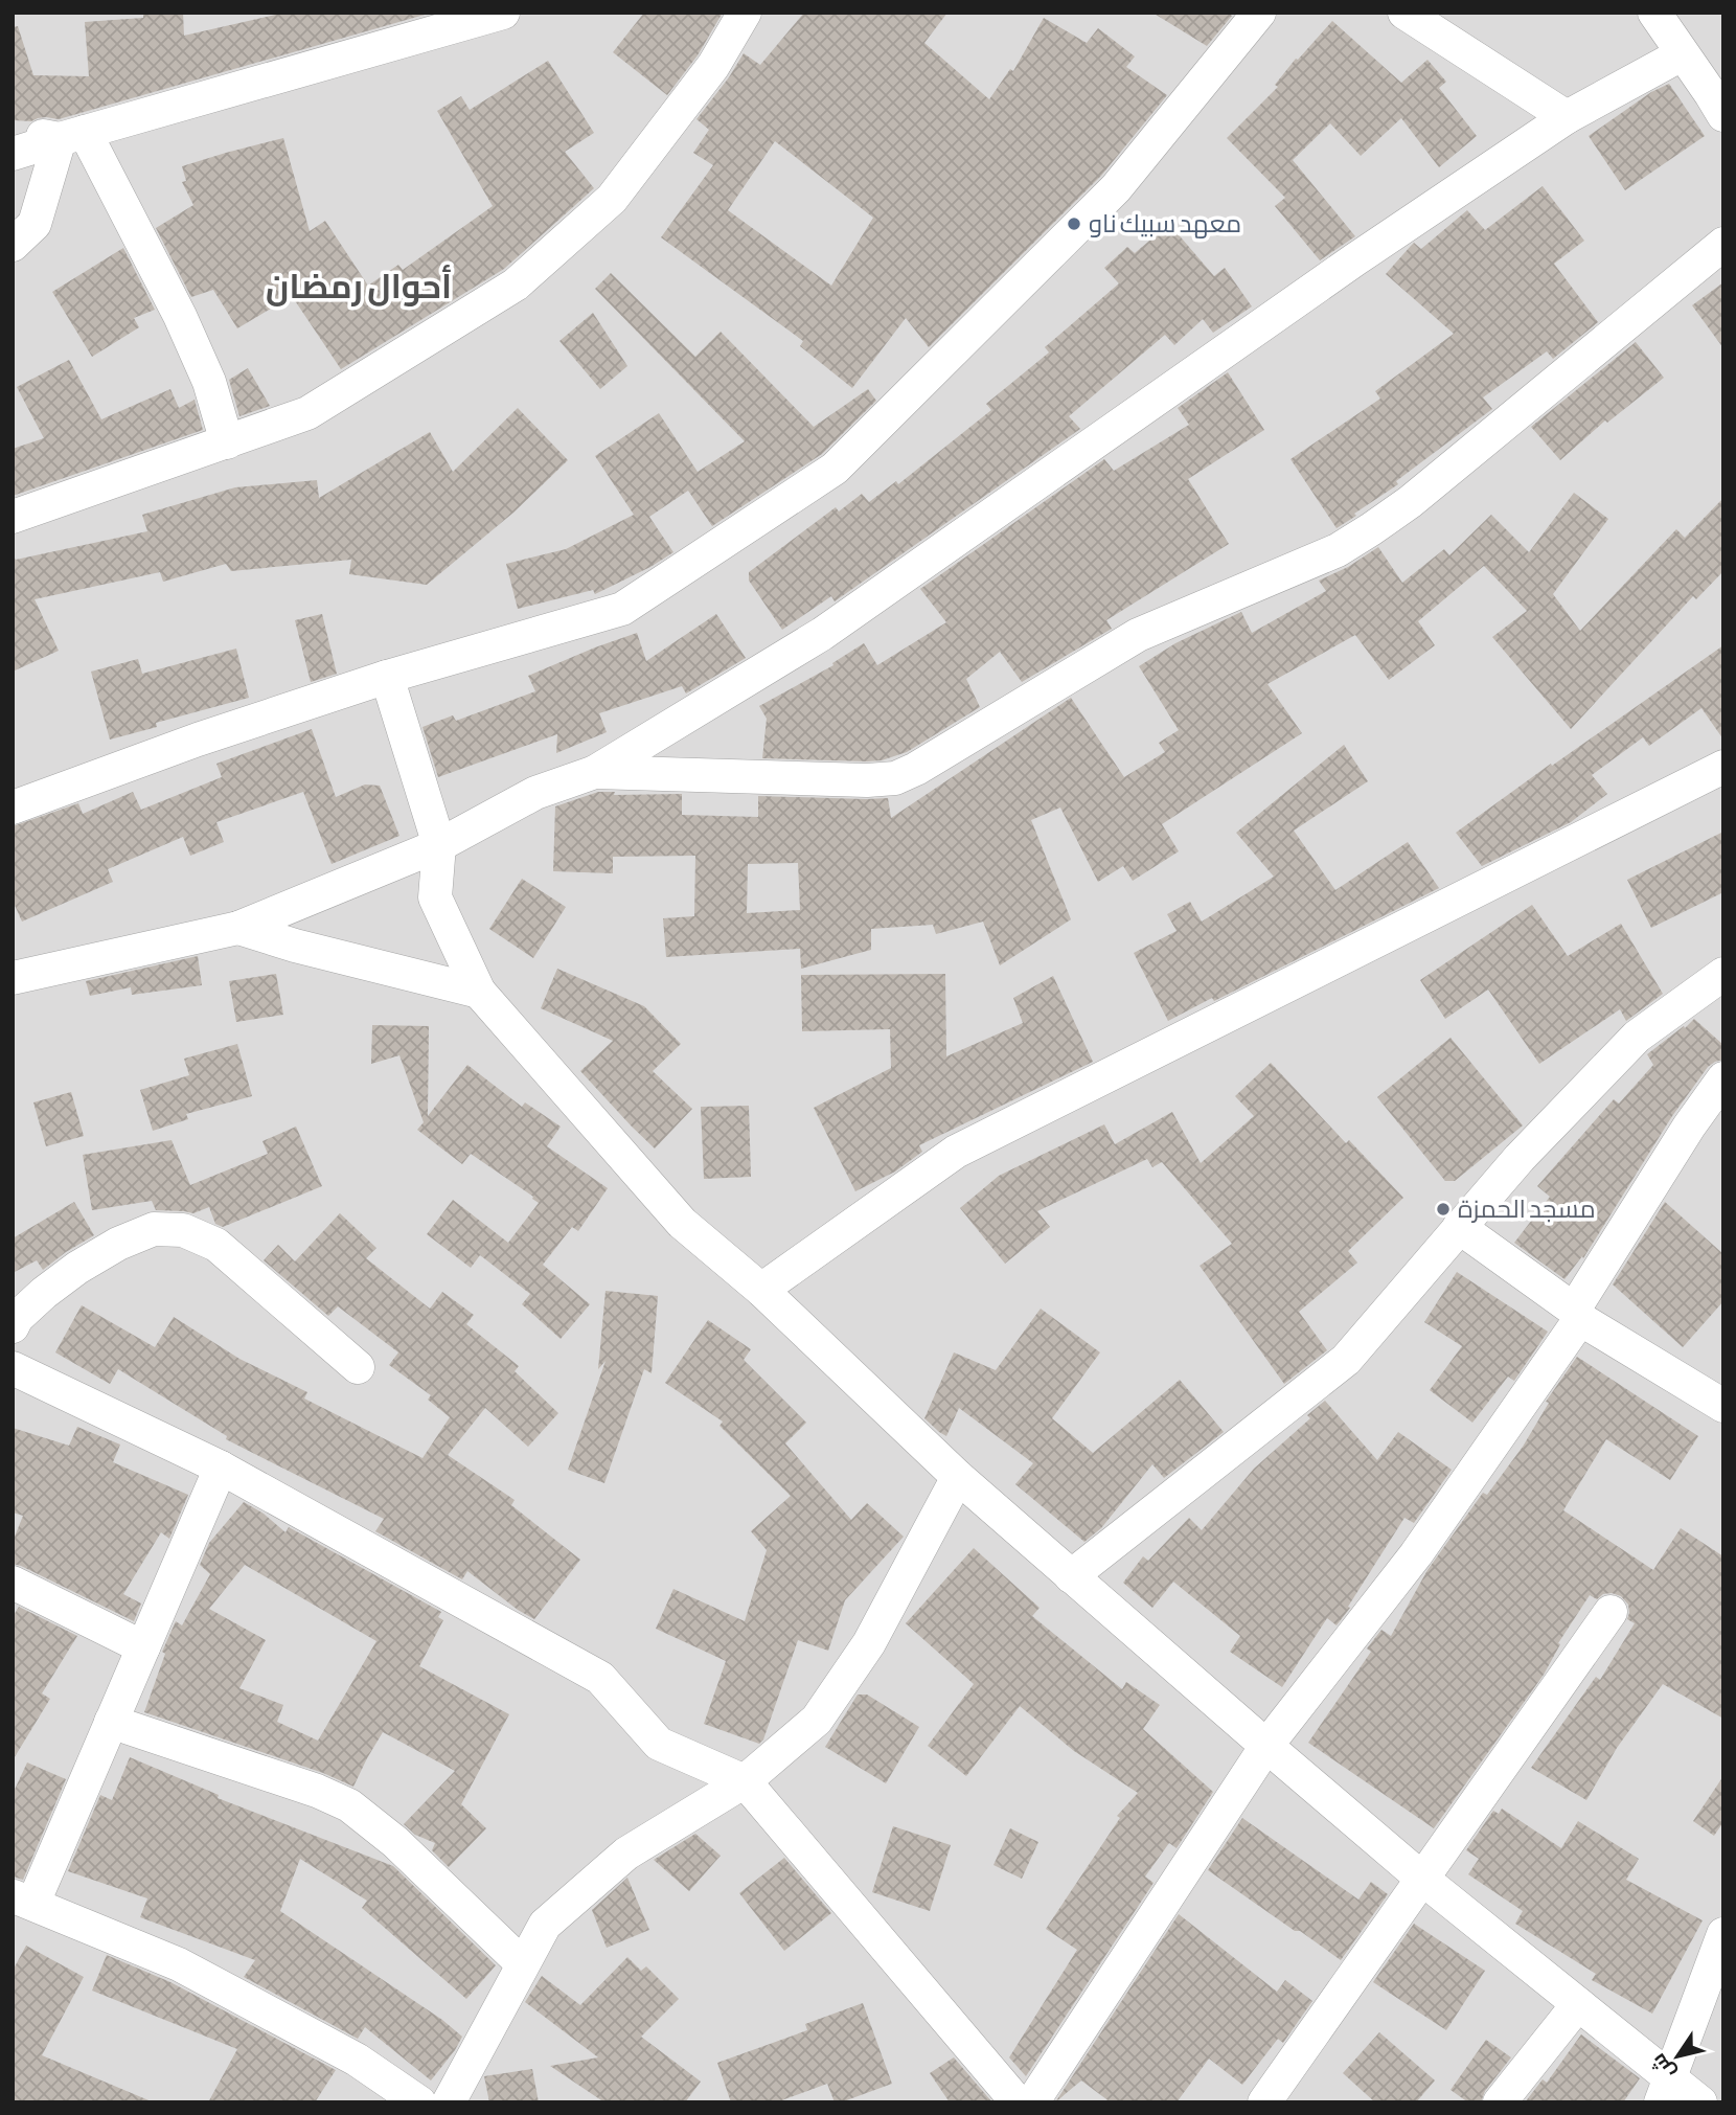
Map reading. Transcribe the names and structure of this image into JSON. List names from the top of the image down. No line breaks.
{"districts":["أحوال رمضان"],"places":["معهد سبيك ناو","مسجد الحمزة"],"north":"bottom left"}
